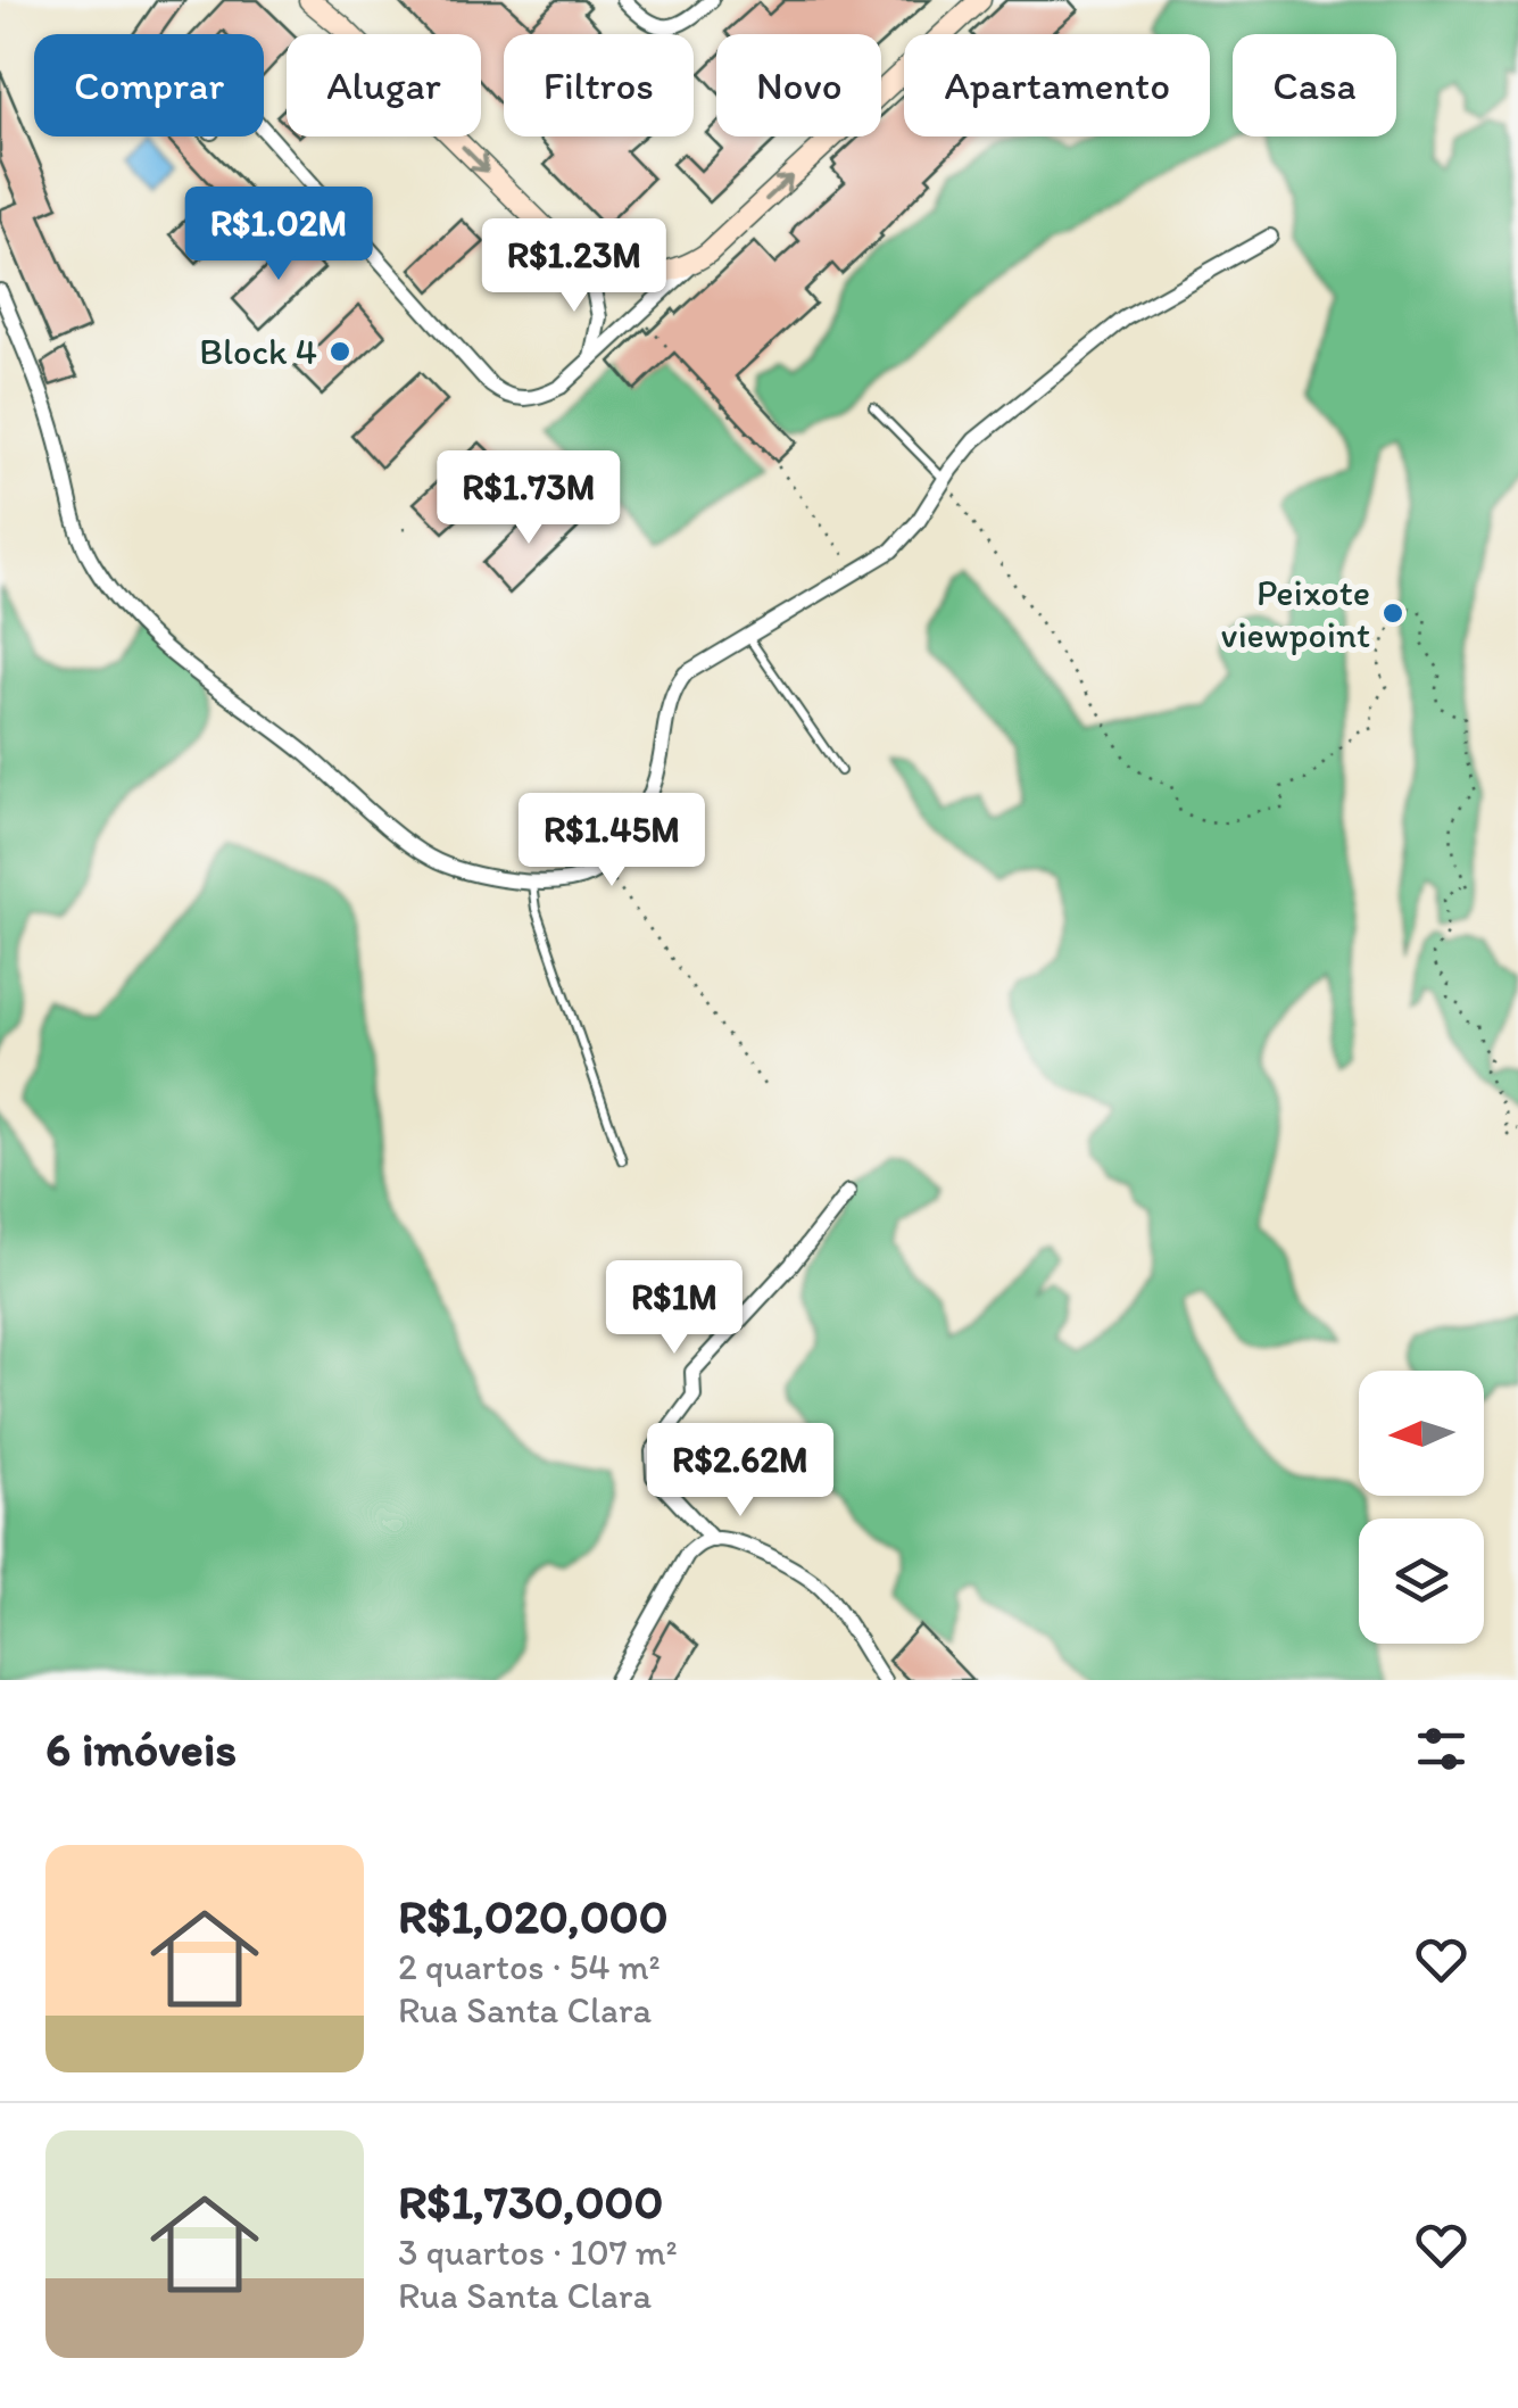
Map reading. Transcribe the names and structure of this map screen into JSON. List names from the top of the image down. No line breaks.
{"places":["Block 4","Peixote viewpoint"],"north":"left","page":{"chip":["Comprar","Alugar","Filtros","Novo","Apartamento","Casa"],"price":["R$1.02M","R$1.23M","R$1.73M","R$1.45M","R$1M","R$2.62M"],"heading":"6 imóveis","list":[{"name":"R$1,020,000","note":"2 quartos · 54 m² · Rua Santa Clara"},{"name":"R$1,730,000","note":"3 quartos · 107 m² · Rua Santa Clara"}]}}
